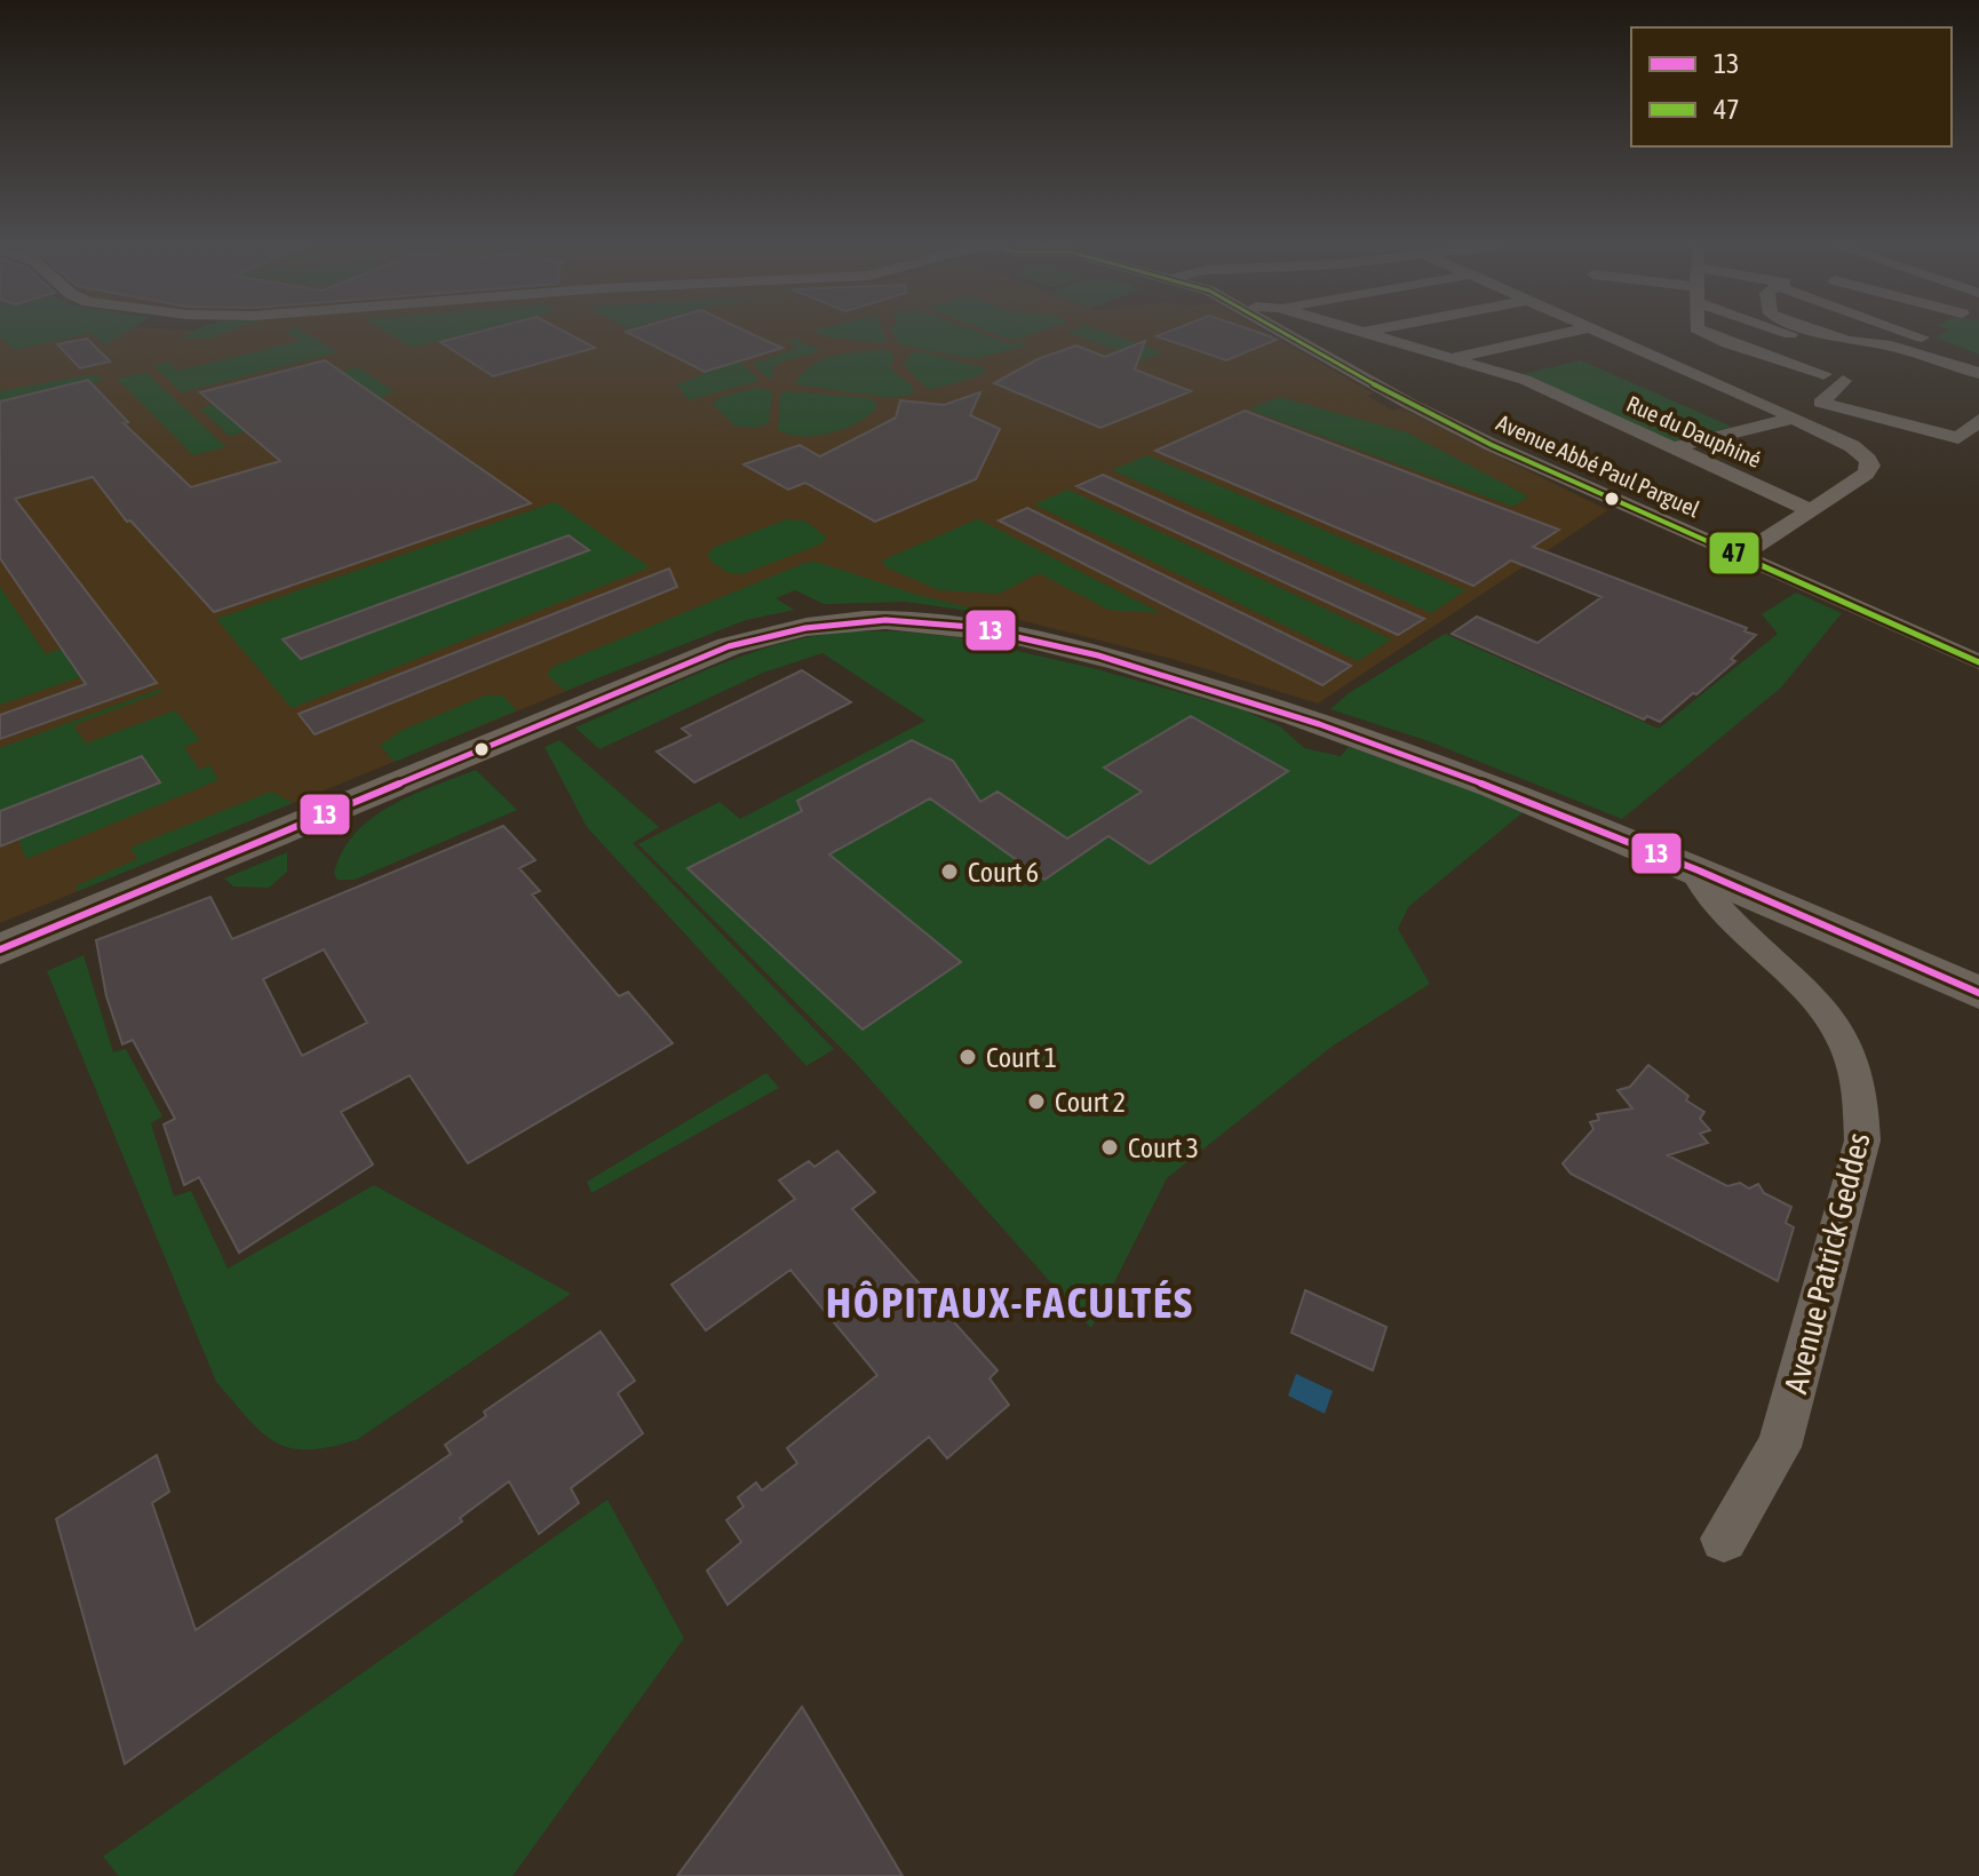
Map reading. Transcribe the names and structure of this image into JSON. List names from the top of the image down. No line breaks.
{"streets":{"street":["Rue du Dauphiné","Avenue Abbé Paul Parguel","Avenue Patrick Geddes"]},"districts":["HÔPITAUX-FACULTÉS"],"places":["Court 6","Court 1","Court 2","Court 3"],"lines":["transit line 47","transit line 13"],"legend":["13","47"]}
